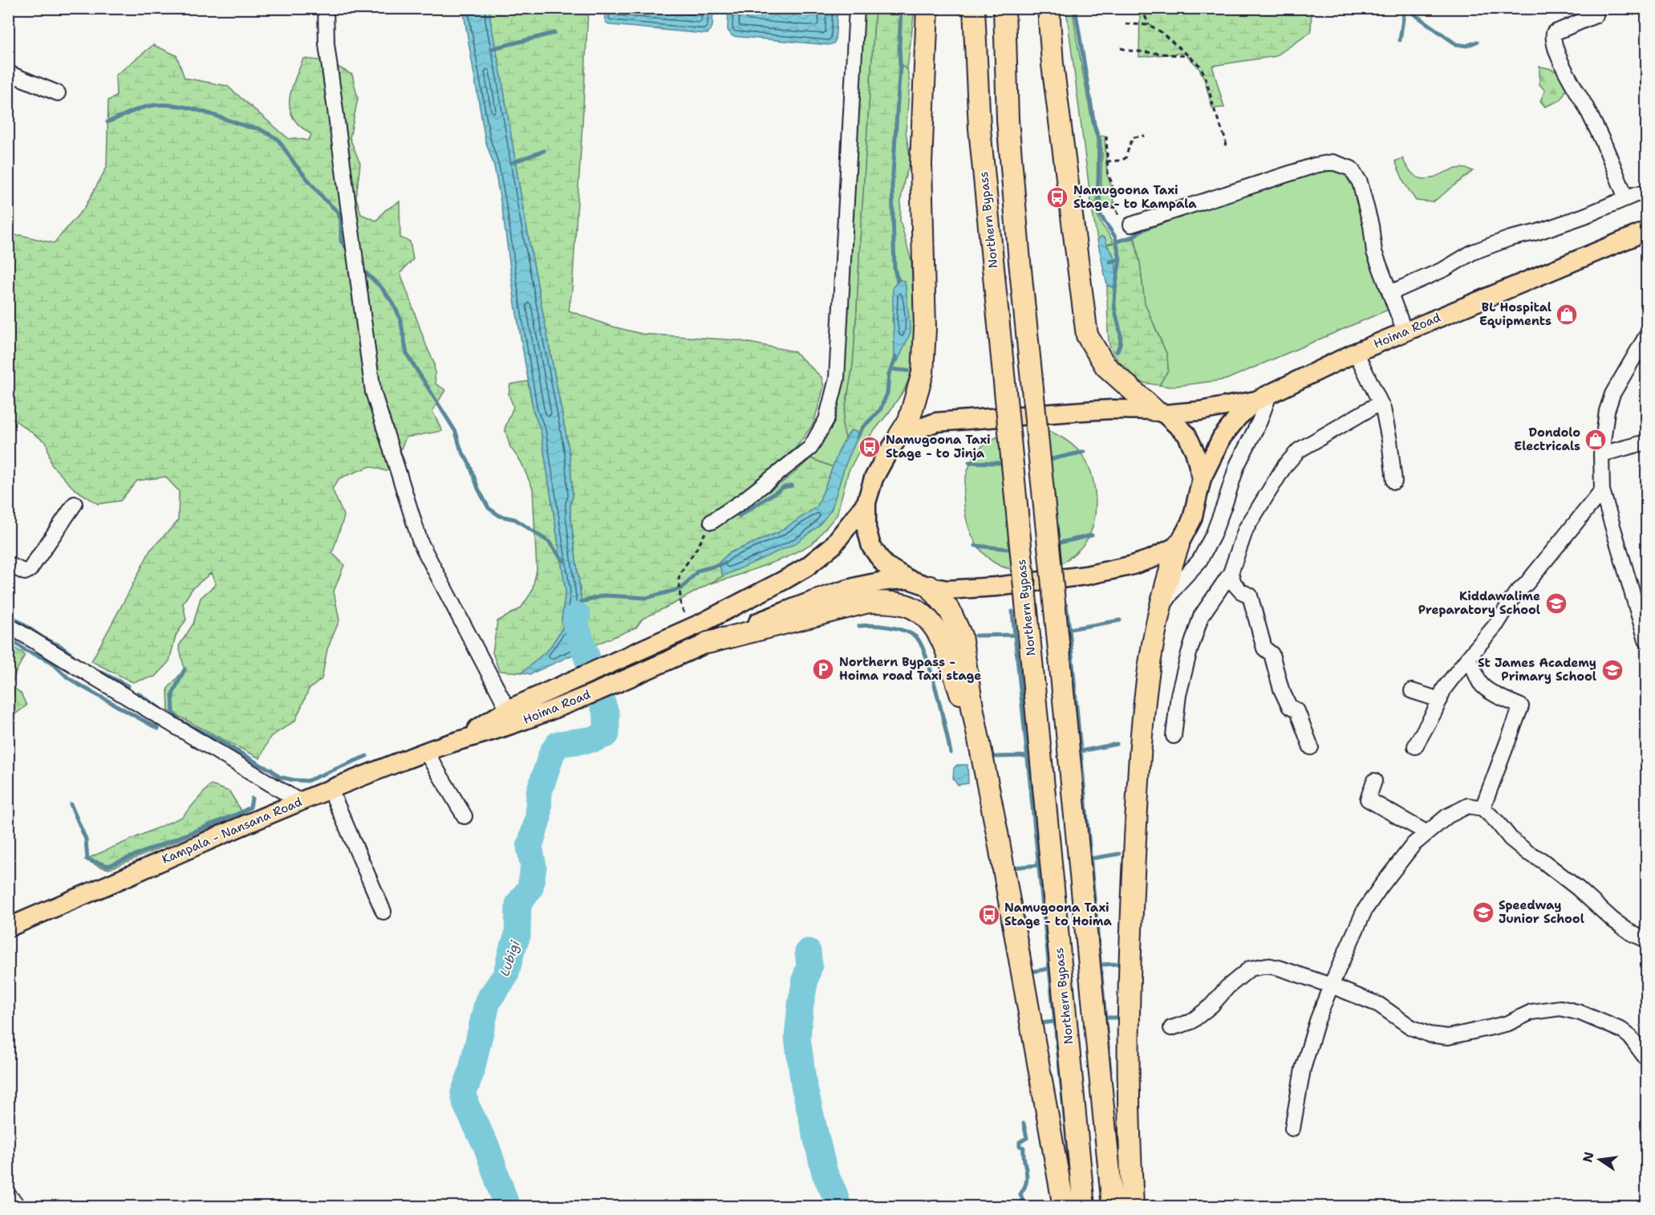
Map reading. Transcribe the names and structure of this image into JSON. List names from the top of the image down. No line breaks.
{"streets":{"highway":["Northern Bypass"],"main road":["Hoima Road","Kampala - Nansana Road"]},"crossings":[["Hoima Road","Kampala - Nansana Road"]],"water":["Lubigi"],"places":{"bus stop":["Namugoona Taxi Stage - to Kampala","Namugoona Taxi Stage - to Jinja","Namugoona Taxi Stage - to Hoima"],"shop":["BL Hospital Equipments","Dondolo Electricals"],"school or university":["Kiddawalime Preparatory School","St James Academy Primary School","Speedway Junior School"],"parking":["Northern Bypass - Hoima road Taxi stage"]},"north":"left"}
